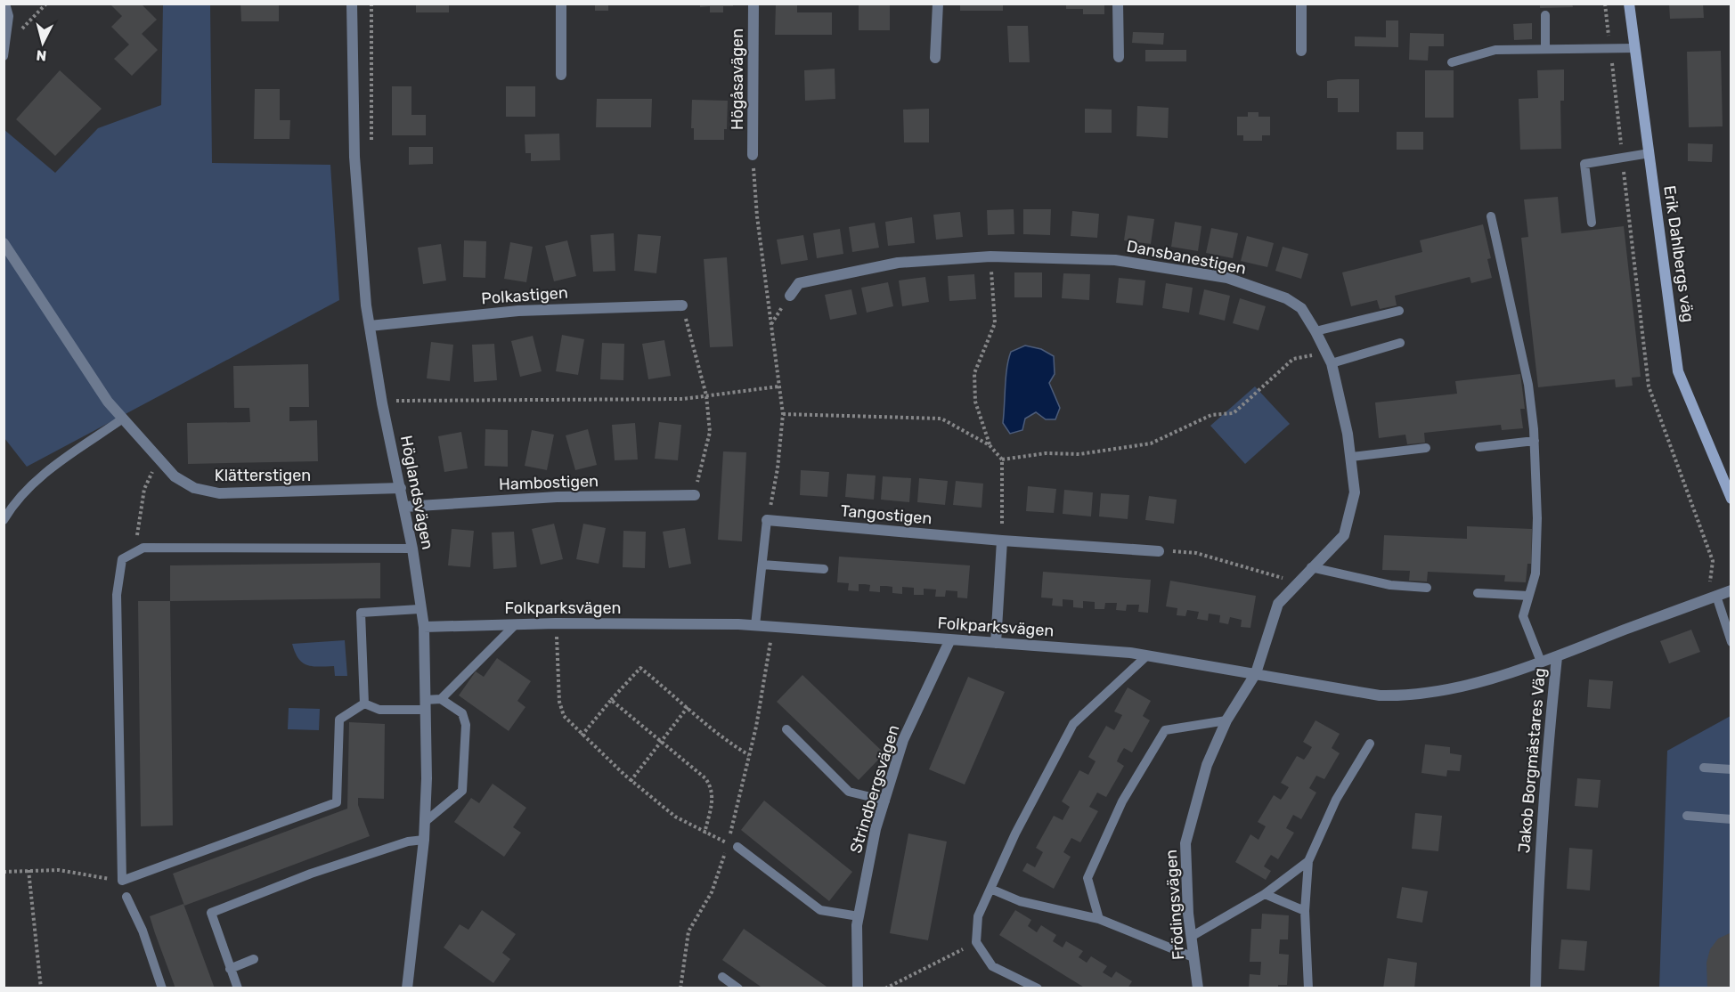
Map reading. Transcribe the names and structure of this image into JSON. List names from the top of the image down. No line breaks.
{"streets":{"street":["Högåsavägen","Erik Dahlbergs väg","Dansbanestigen","Polkastigen","Klätterstigen","Hambostigen","Höglandsvägen","Tangostigen","Folkparksvägen","Jakob Borgmästares Väg","Strindbergsvägen","Frödingsvägen"]},"crossings":[["Dansbanestigen","Folkparksvägen"],["Dansbanestigen","Frödingsvägen"],["Polkastigen","Höglandsvägen"],["Klätterstigen","Höglandsvägen"],["Hambostigen","Höglandsvägen"],["Höglandsvägen","Folkparksvägen"],["Folkparksvägen","Jakob Borgmästares Väg"],["Folkparksvägen","Strindbergsvägen"],["Folkparksvägen","Frödingsvägen"]],"north":"bottom"}
